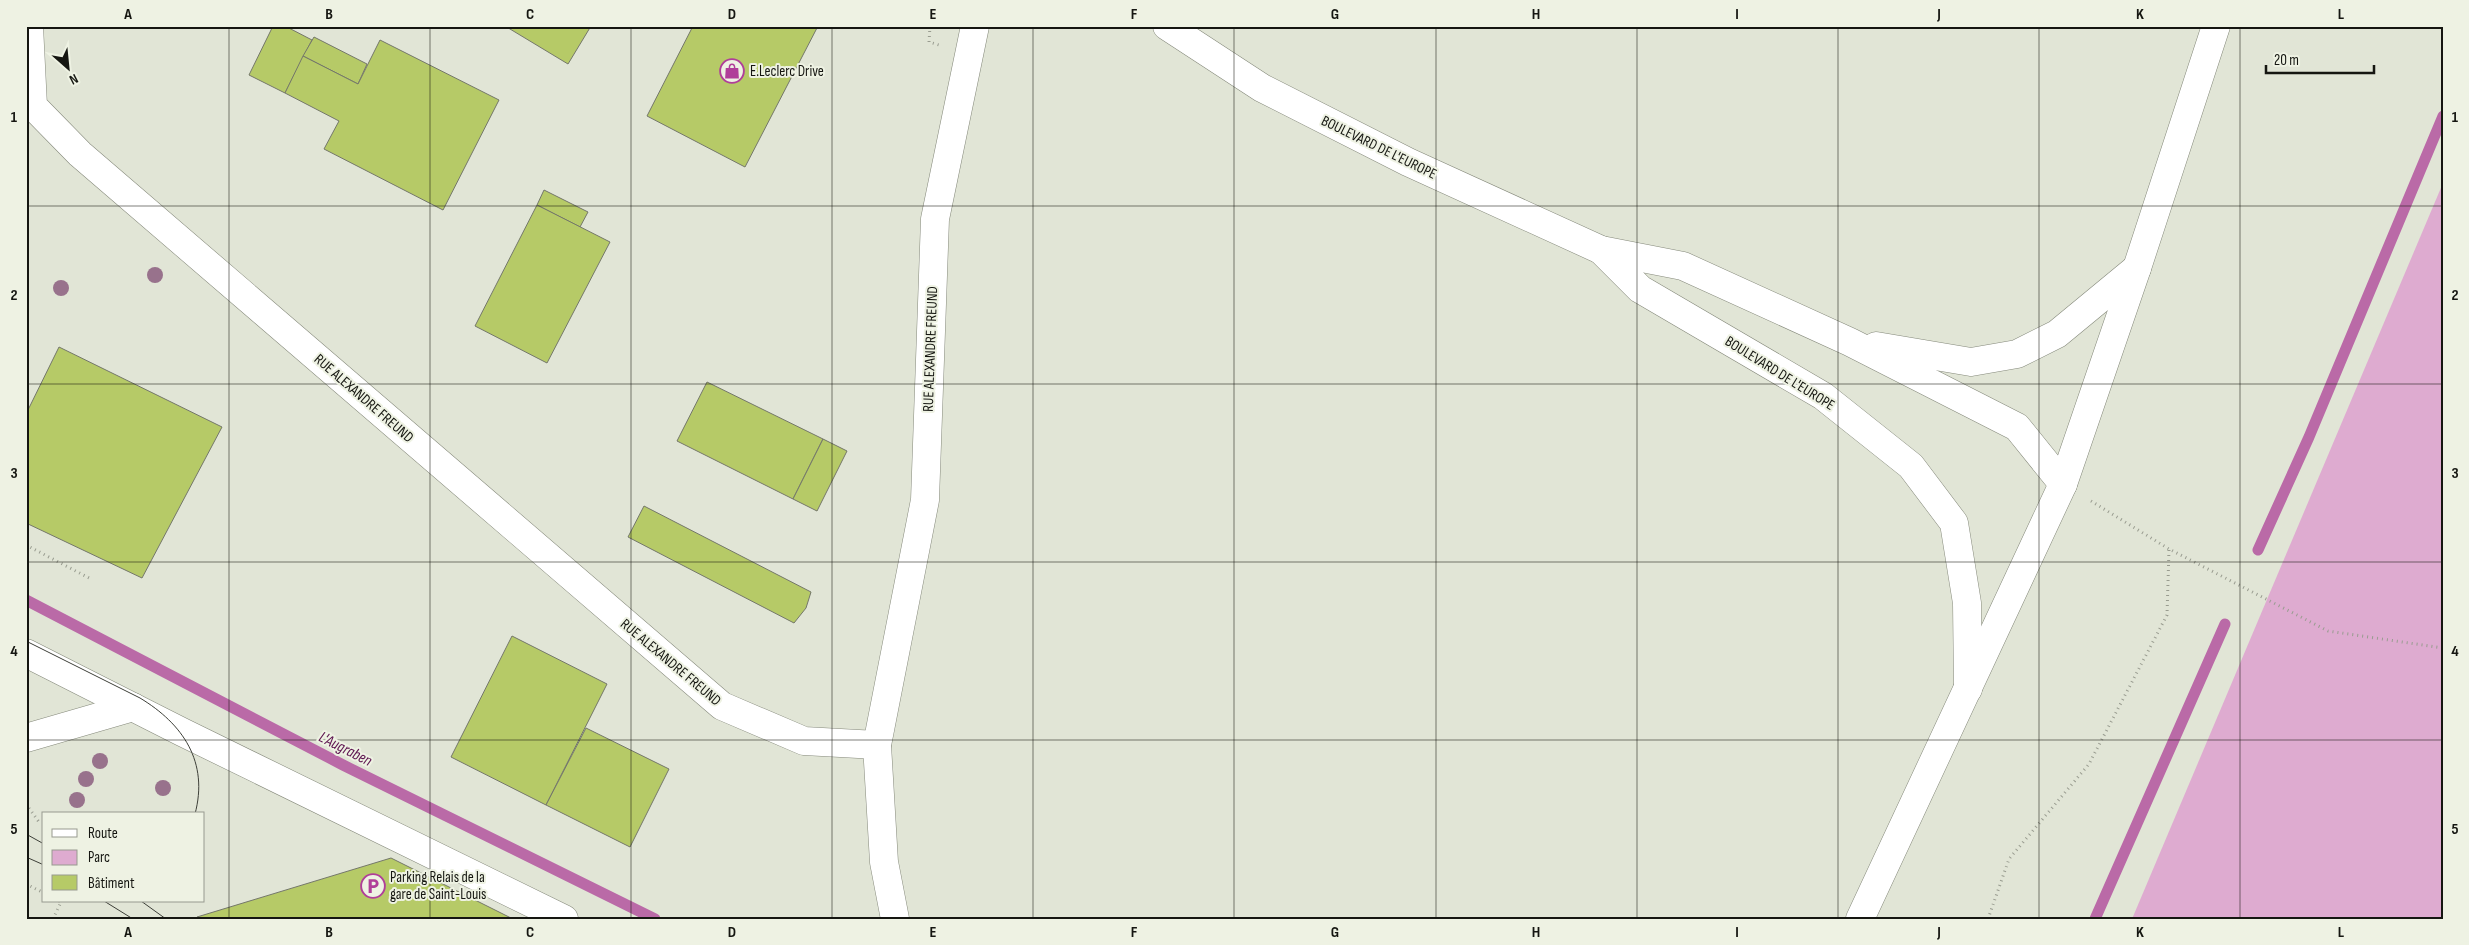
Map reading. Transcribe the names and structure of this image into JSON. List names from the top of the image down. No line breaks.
{"streets":{"street":["BOULEVARD DE L'EUROPE","RUE ALEXANDRE FREUND"]},"water":["L'Augraben"],"places":{"shop":["E.Leclerc Drive"],"parking":["Parking Relais de la gare de Saint-Louis"]},"legend":["Route","Parc","Bâtiment"],"scale_bar":"20 m","north":"bottom right","grid":{"columns":["A","B","C","D","E","F","G","H","I","J","K","L"],"rows":["1","2","3","4","5"]}}
